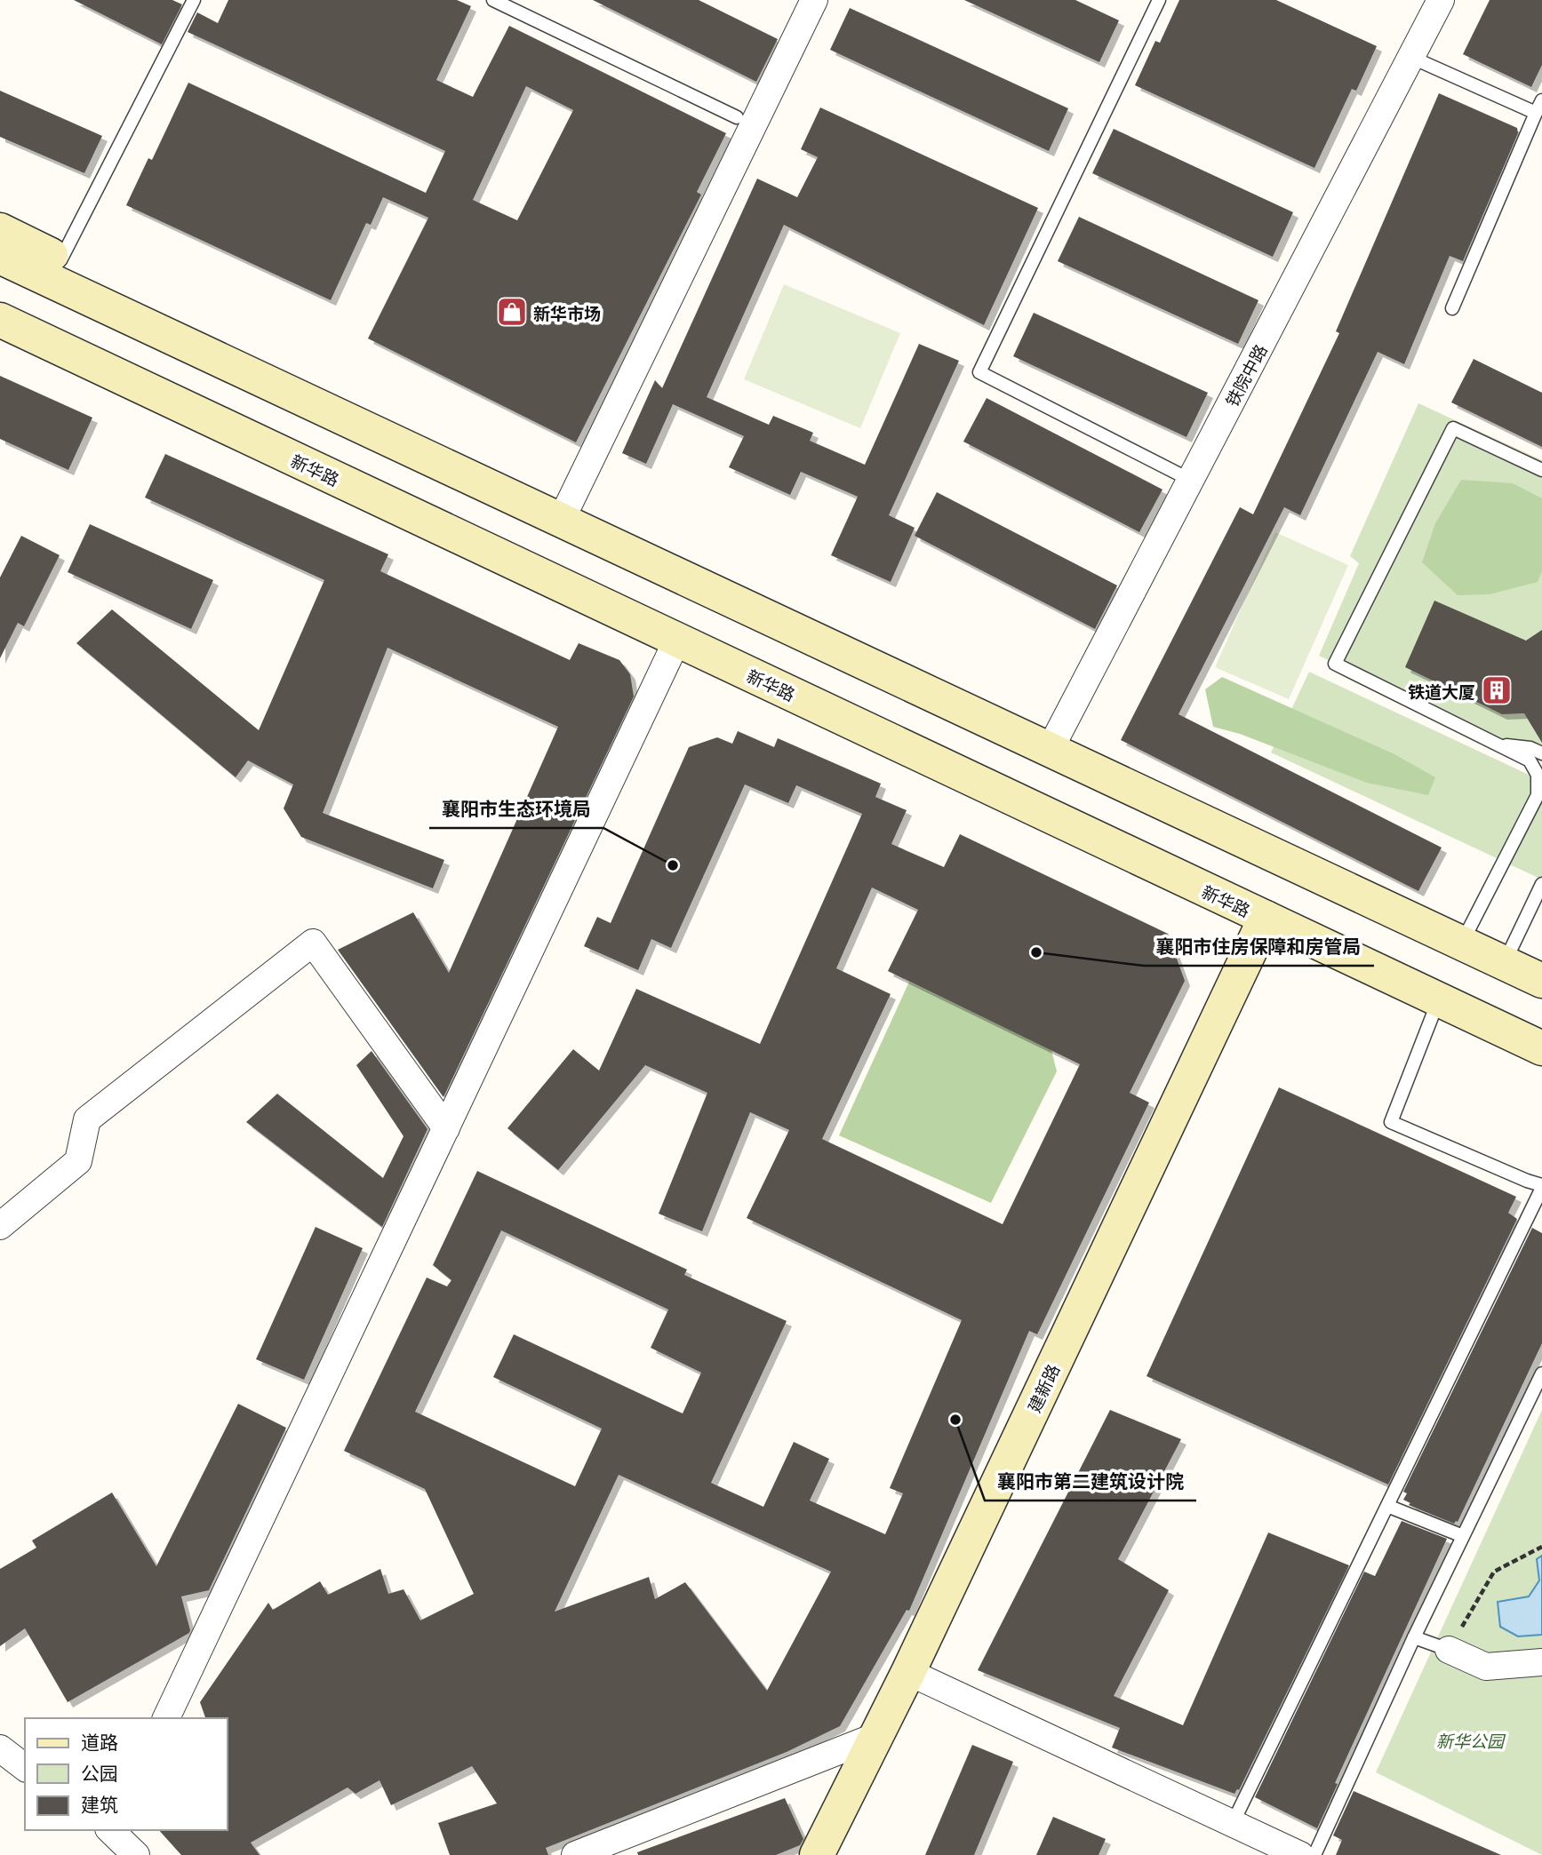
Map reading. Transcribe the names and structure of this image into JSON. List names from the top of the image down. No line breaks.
{"streets":{"main road":["新华路","建新路"],"street":["铁院中路"]},"crossings":[["新华路","建新路"]],"parks":["新华公园"],"places":{"shop":["新华市场"],"building":["铁道大厦"],"other":["襄阳市生态环境局","襄阳市住房保障和房管局","襄阳市第二建筑设计院"]},"legend":["道路","公园","建筑"]}
